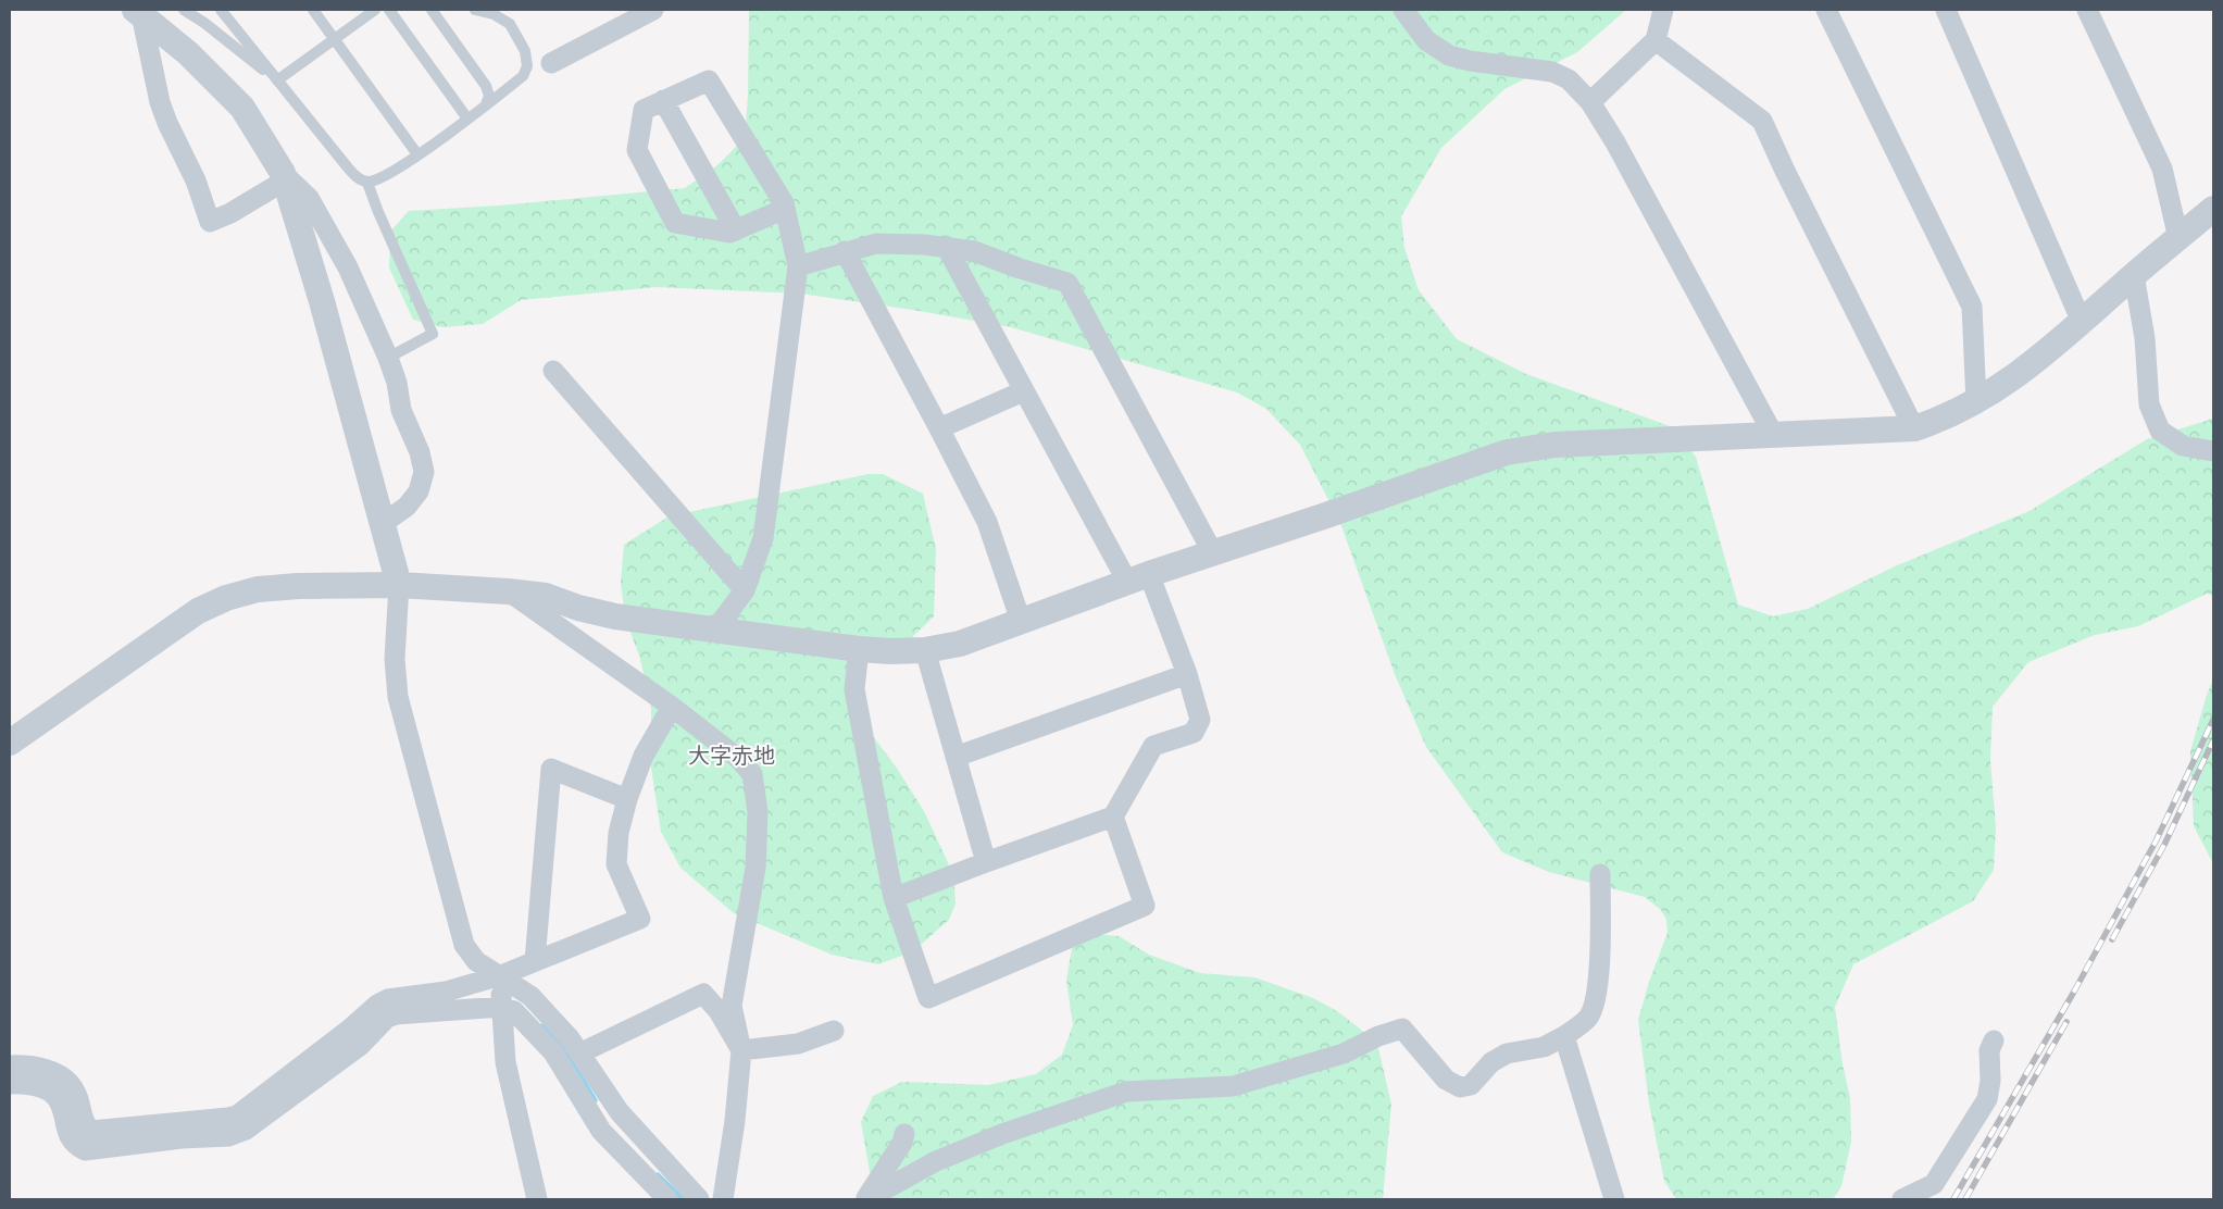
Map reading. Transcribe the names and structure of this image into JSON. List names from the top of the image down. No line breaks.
{"districts":["大字赤地"]}
